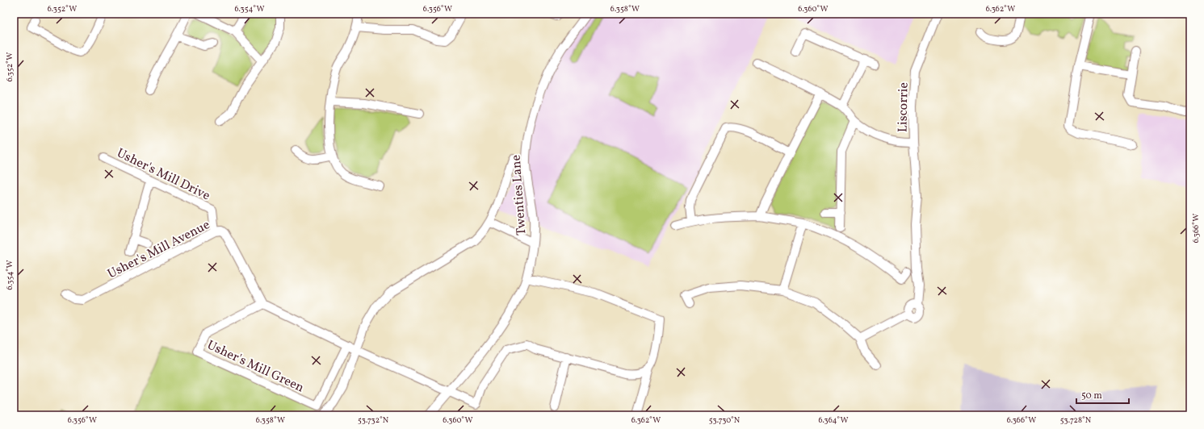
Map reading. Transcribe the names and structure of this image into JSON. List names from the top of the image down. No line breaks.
{"streets":{"street":["Liscorrie","Usher's Mill Drive","Twenties Lane","Usher's Mill Avenue","Usher's Mill Green"]},"crossings":[["Usher's Mill Drive","Usher's Mill Avenue"],["Usher's Mill Avenue","Usher's Mill Green"]],"scale_bar":"50 m","coordinates":["6.352°W","6.354°W","6.356°W","6.358°W","6.360°W","6.362°W","6.366°W","53.732°N","53.730°N","6.364°W","53.728°N"]}
